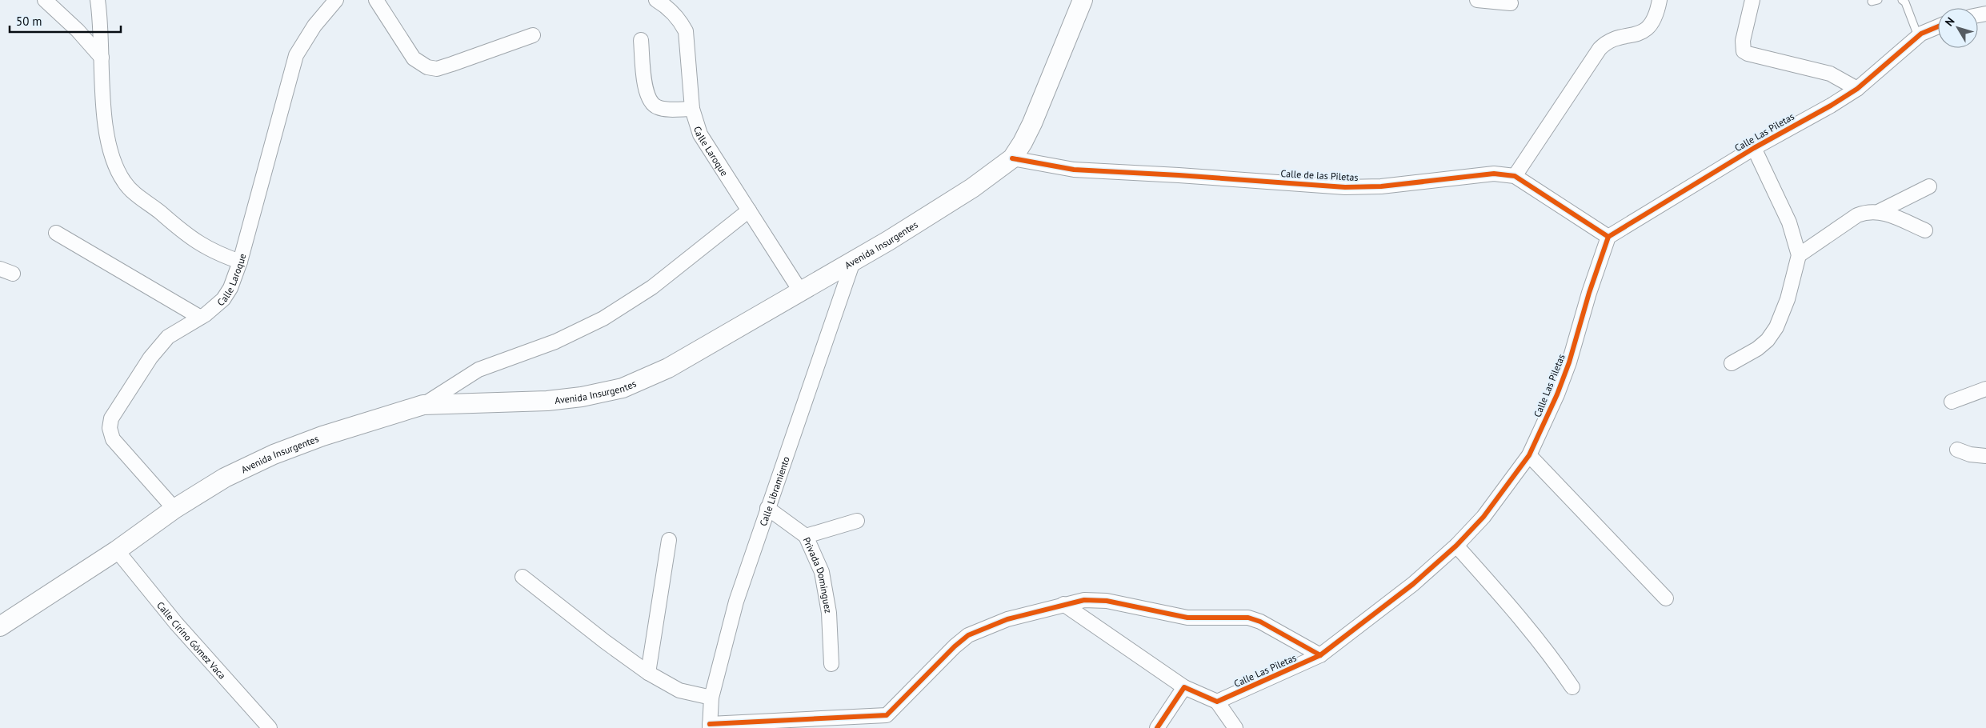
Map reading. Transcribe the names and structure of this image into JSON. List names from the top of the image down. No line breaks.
{"streets":{"main road":["Avenida Insurgentes"],"street":["Calle Las Piletas","Calle Laroque","Calle de las Piletas","Calle Libramiento","Privada Dominguez","Calle Cirino Gómez Vaca"]},"crossings":[["Calle Las Piletas","Calle de las Piletas"],["Calle Laroque","Avenida Insurgentes"],["Calle de las Piletas","Avenida Insurgentes"],["Avenida Insurgentes","Calle Libramiento"],["Avenida Insurgentes","Calle Cirino Gómez Vaca"],["Calle Libramiento","Privada Dominguez"]],"scale_bar":"50 m","north":"top left"}
